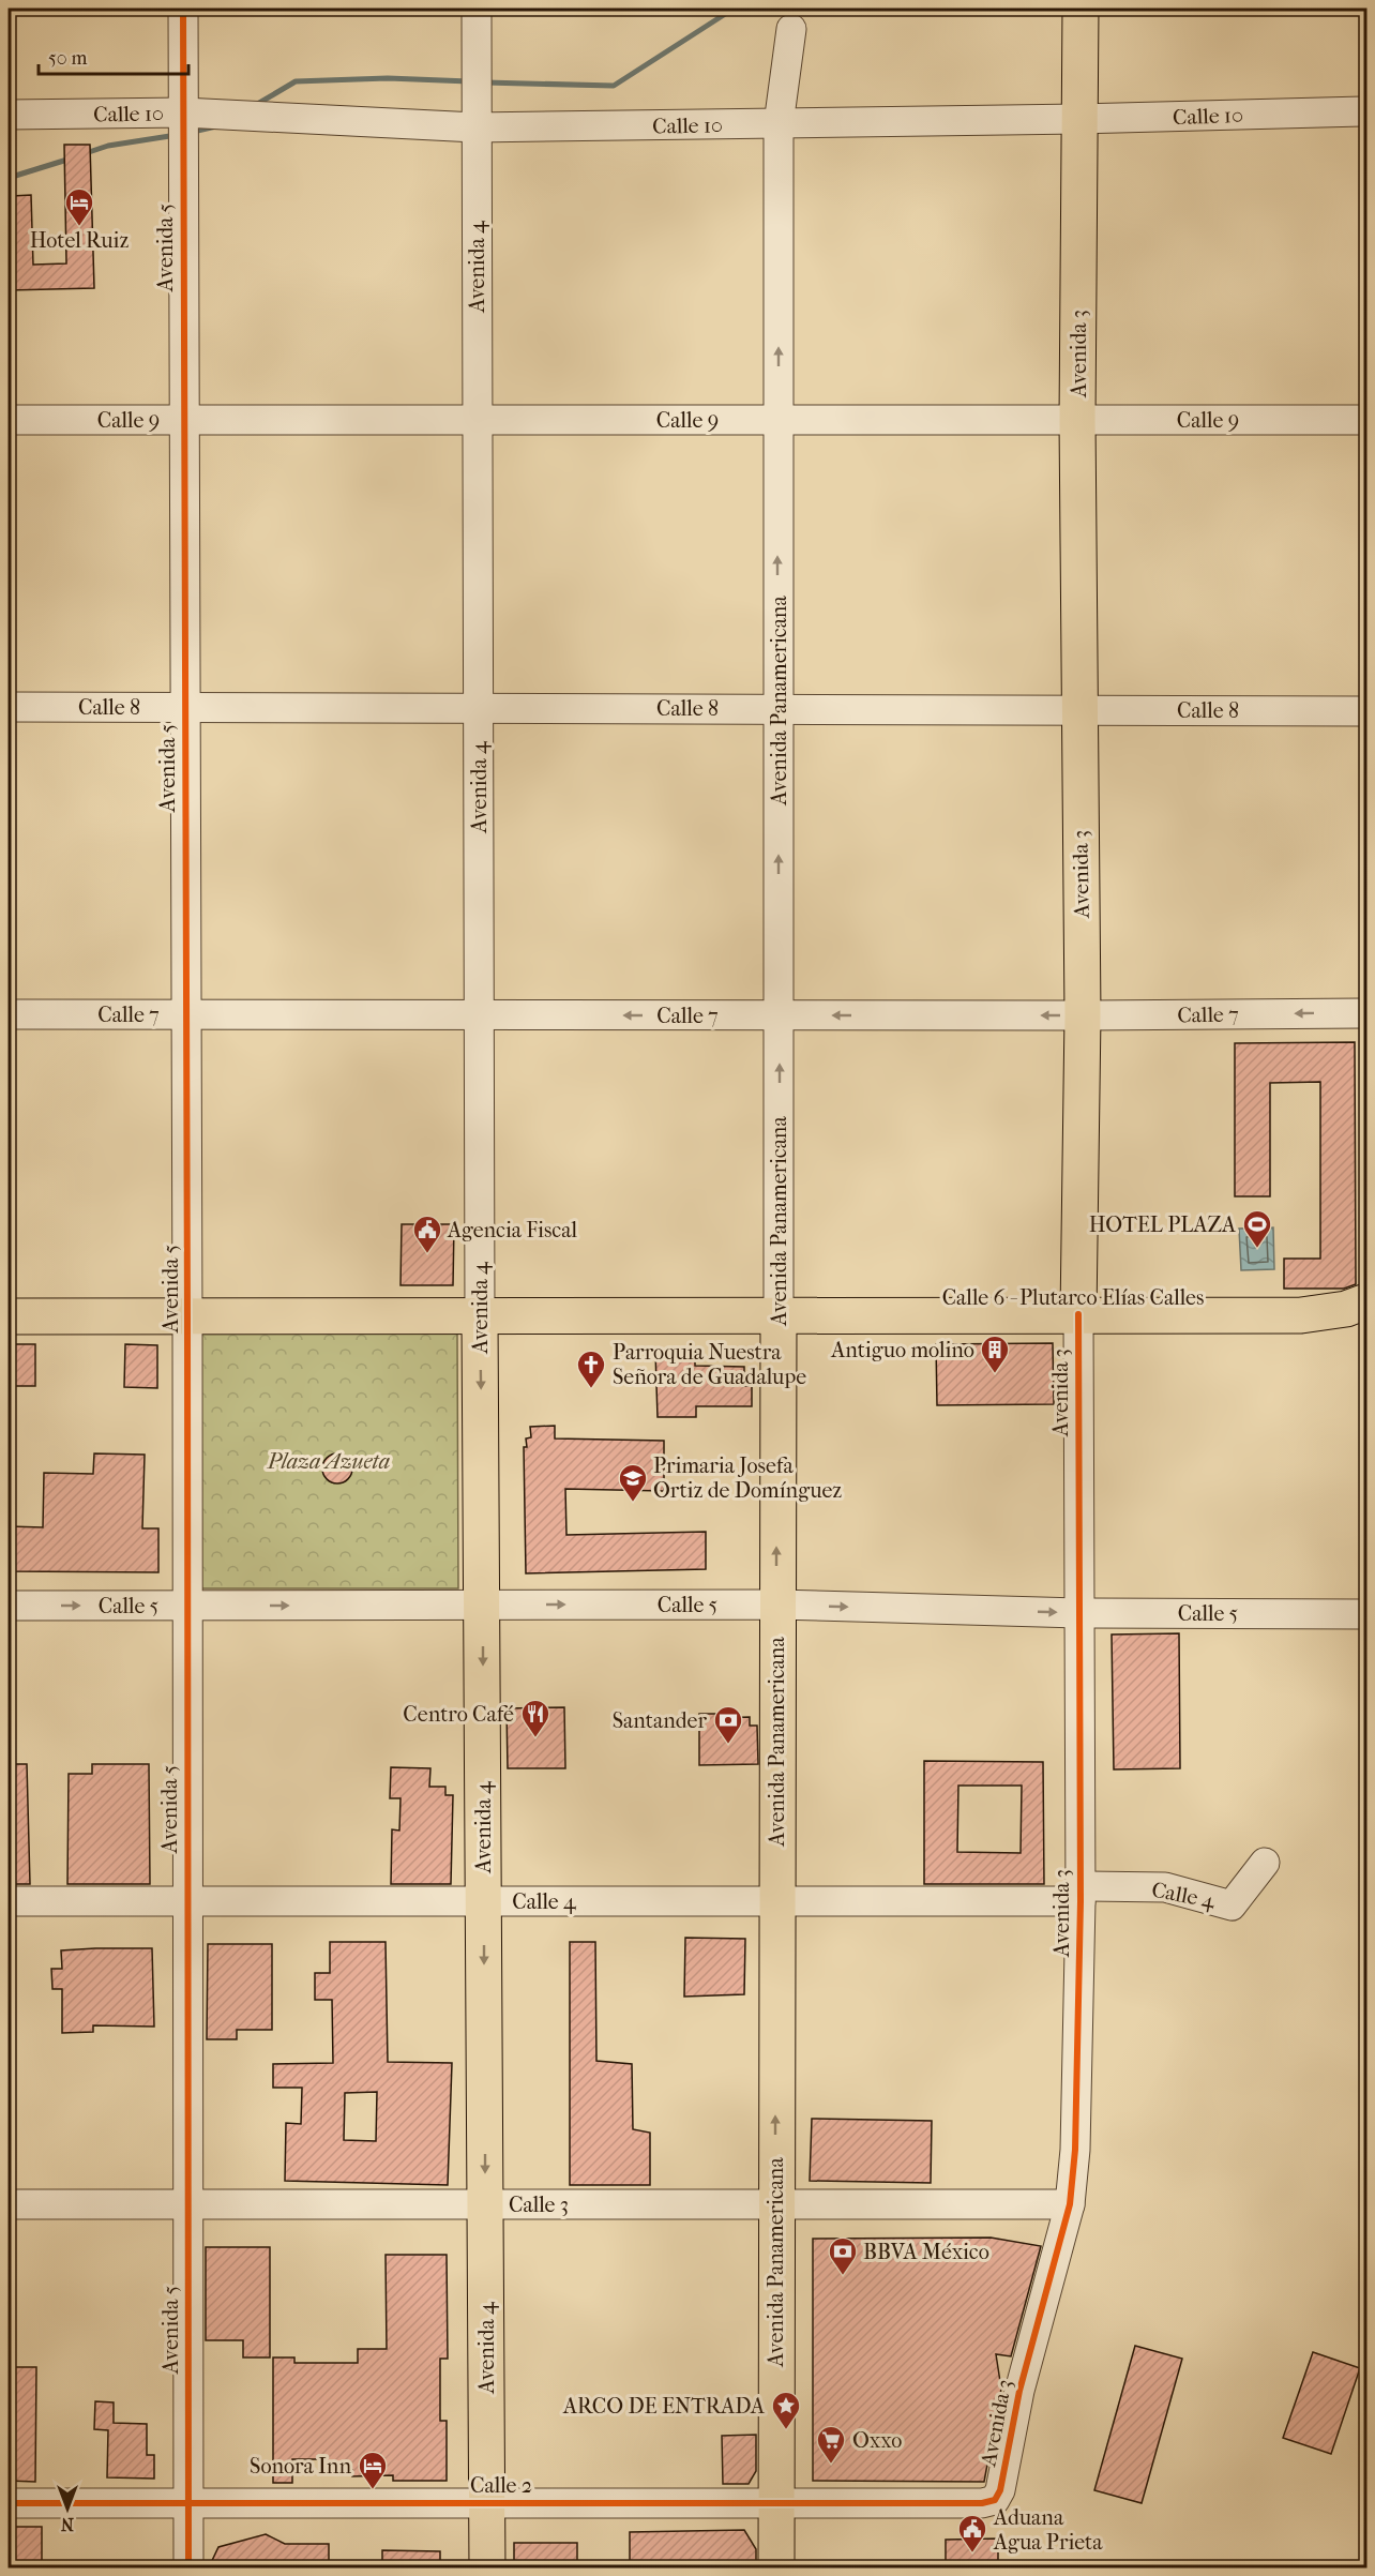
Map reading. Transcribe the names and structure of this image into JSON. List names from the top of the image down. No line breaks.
{"streets":{"main road":["Avenida 4","Avenida 3","Avenida Panamericana","Calle 6 - Plutarco Elías Calles"],"street":["Calle 10","Avenida 5","Calle 9","Calle 8","Calle 7","Calle 5","Calle 4","Calle 3","Calle 2"]},"crossings":[["Calle 10","Avenida 5"],["Calle 10","Avenida 4"],["Calle 10","Avenida 3"],["Calle 10","Avenida Panamericana"],["Avenida 5","Calle 9"],["Avenida 5","Calle 8"],["Avenida 5","Calle 7"],["Avenida 5","Calle 6 - Plutarco Elías Calles"],["Avenida 5","Calle 5"],["Avenida 5","Calle 4"],["Avenida 5","Calle 3"],["Avenida 5","Calle 2"],["Avenida 4","Calle 9"],["Avenida 4","Calle 8"],["Avenida 4","Calle 7"],["Avenida 4","Calle 6 - Plutarco Elías Calles"],["Avenida 4","Calle 5"],["Avenida 4","Calle 4"],["Avenida 4","Calle 3"],["Avenida 4","Calle 2"],["Avenida 3","Calle 9"],["Avenida 3","Calle 8"],["Avenida 3","Calle 7"],["Avenida 3","Calle 6 - Plutarco Elías Calles"],["Avenida 3","Calle 5"],["Avenida 3","Calle 4"],["Avenida 3","Calle 3"],["Avenida 3","Calle 2"],["Calle 9","Avenida Panamericana"],["Avenida Panamericana","Calle 8"],["Avenida Panamericana","Calle 7"],["Avenida Panamericana","Calle 6 - Plutarco Elías Calles"],["Avenida Panamericana","Calle 5"],["Avenida Panamericana","Calle 4"],["Avenida Panamericana","Calle 3"],["Avenida Panamericana","Calle 2"]],"one_way":["Avenida Panamericana","Calle 7","Calle 5"],"parks":["Plaza Azueta"],"places":{"hotel":["Hotel Ruiz","Sonora Inn"],"sports":["HOTEL PLAZA"],"public building":["Agencia Fiscal","Aduana Agua Prieta"],"building":["Antiguo molino"],"church":["Parroquia Nuestra Señora de Guadalupe"],"school or university":["Primaria Josefa Ortiz de Domínguez"],"restaurant":["Centro Café"],"bank":["Santander","BBVA México"],"place":["ARCO DE ENTRADA"],"supermarket":["Oxxo"]},"scale_bar":"50 m","north":"bottom"}
